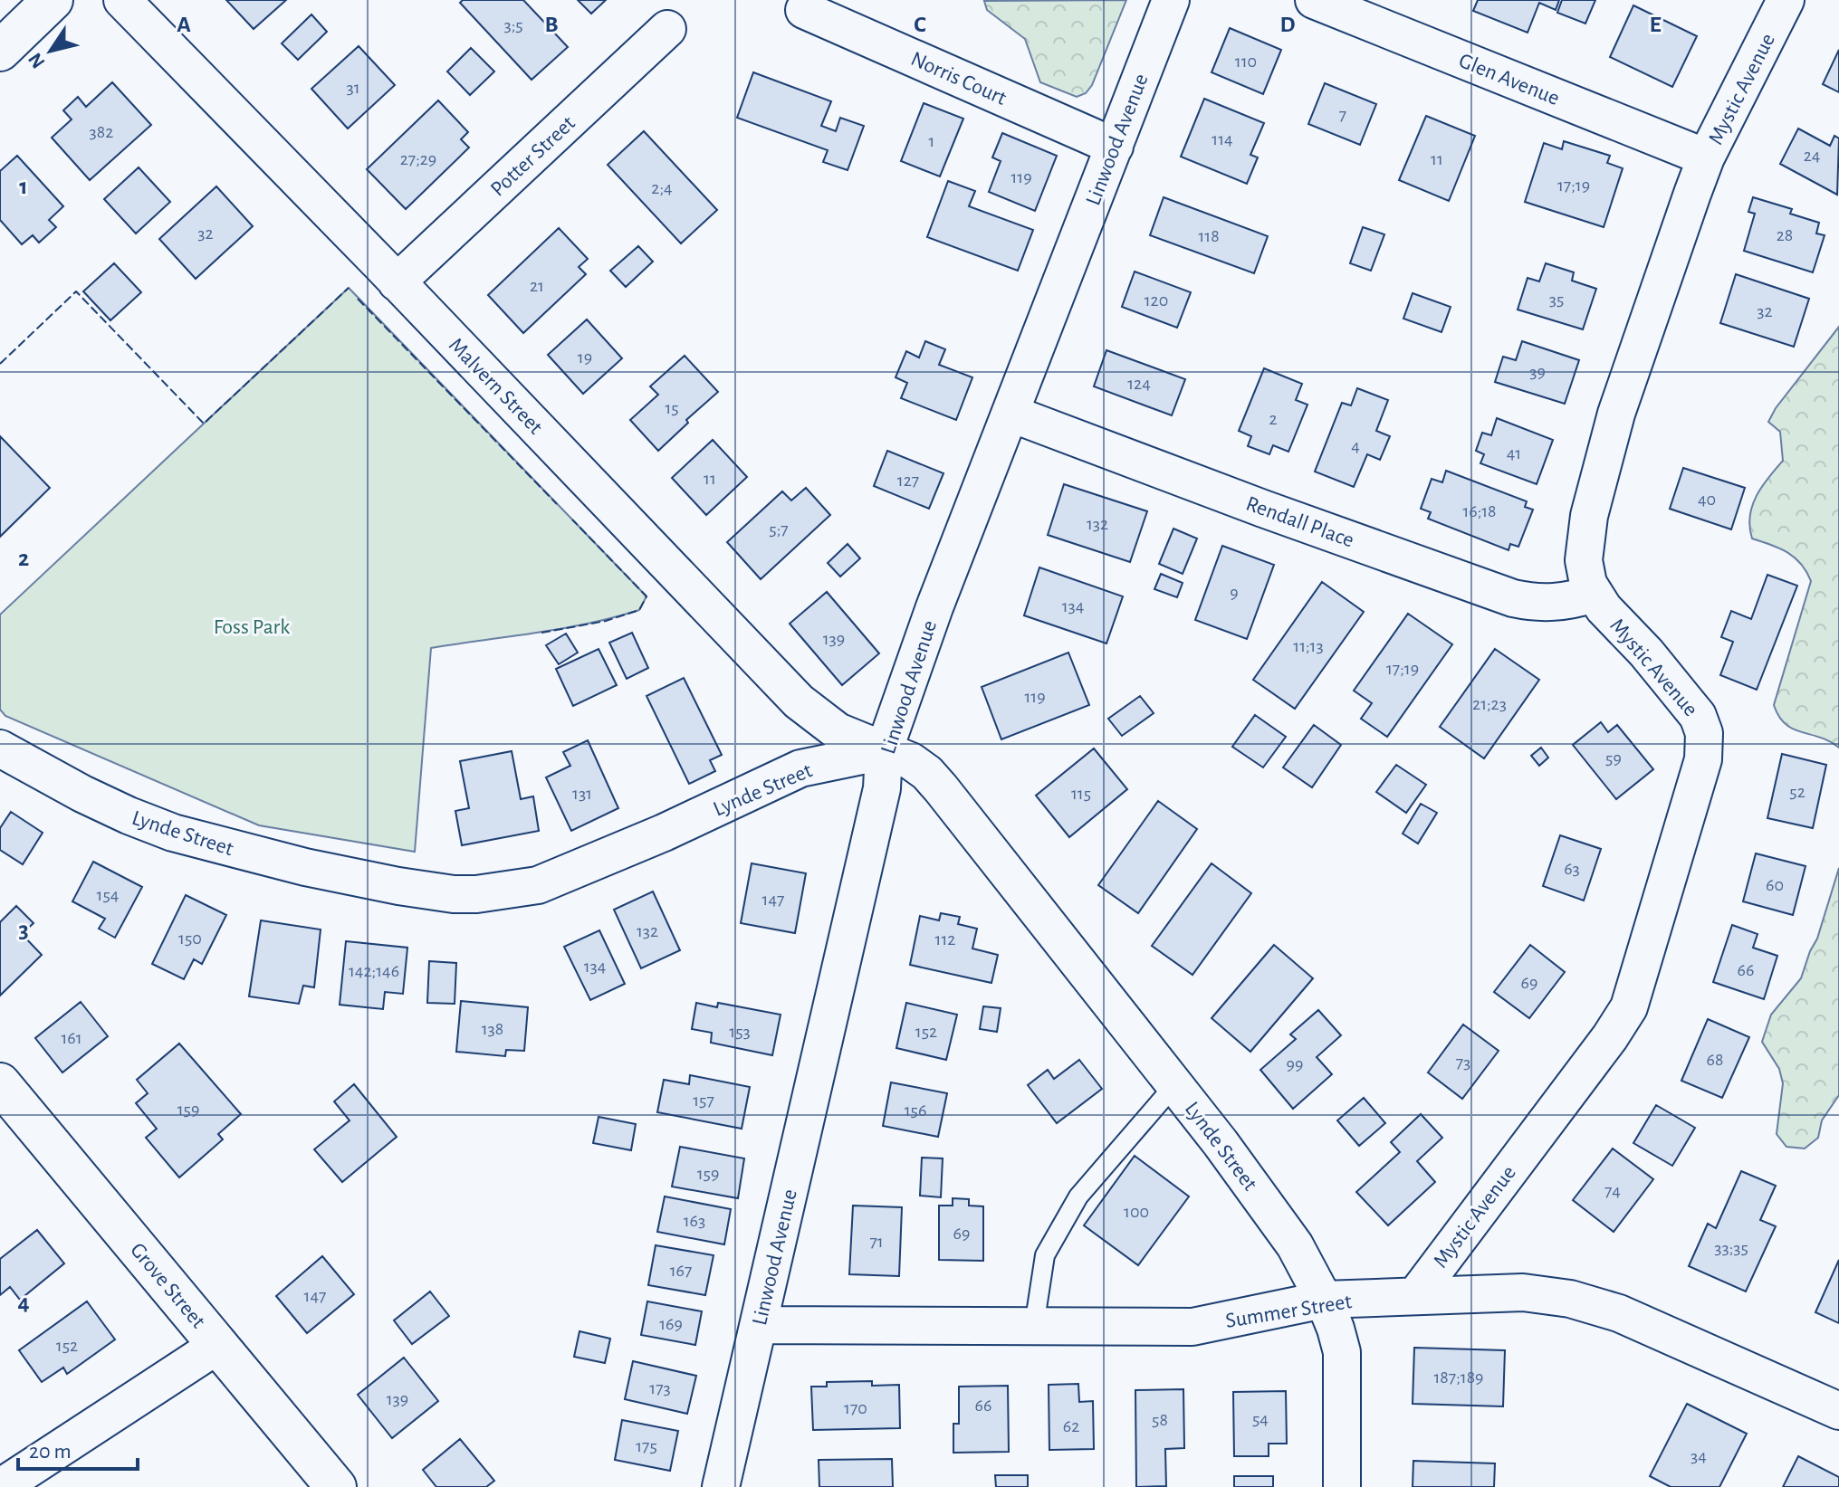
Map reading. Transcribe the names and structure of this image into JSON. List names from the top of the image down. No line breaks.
{"streets":{"street":["Norris Court","Glen Avenue","Mystic Avenue","Linwood Avenue","Potter Street","Malvern Street","Rendall Place","Lynde Street","Grove Street","Summer Street"]},"crossings":[["Norris Court","Linwood Avenue"],["Glen Avenue","Mystic Avenue"],["Mystic Avenue","Rendall Place"],["Mystic Avenue","Summer Street"],["Linwood Avenue","Malvern Street"],["Linwood Avenue","Rendall Place"],["Linwood Avenue","Lynde Street"],["Linwood Avenue","Summer Street"],["Potter Street","Malvern Street"],["Malvern Street","Lynde Street"],["Lynde Street","Summer Street"]],"parks":["Foss Park"],"house_numbers":["3;5","110","31","7","382","114","1","24","27;29","11","119","17;19","2;4","32","28","118","21","35","120","32","19","39","124","15","2","4","41","11","127","40","16;18","132","5;7","9","134","139","11;13","17;19","119","21;23","59","52","131","115","63","60","154","147","132","150","112","134","66","142;146","69","138","153","152","161","68","73","99","157","159","156","159","74","100","163","69","71","33;35","167","147","169","152","187;189","173","139","66","170","54","58","62","175","34"],"scale_bar":"20 m","north":"bottom left","grid":{"columns":["A","B","C","D","E"],"rows":["1","2","3","4"]}}
